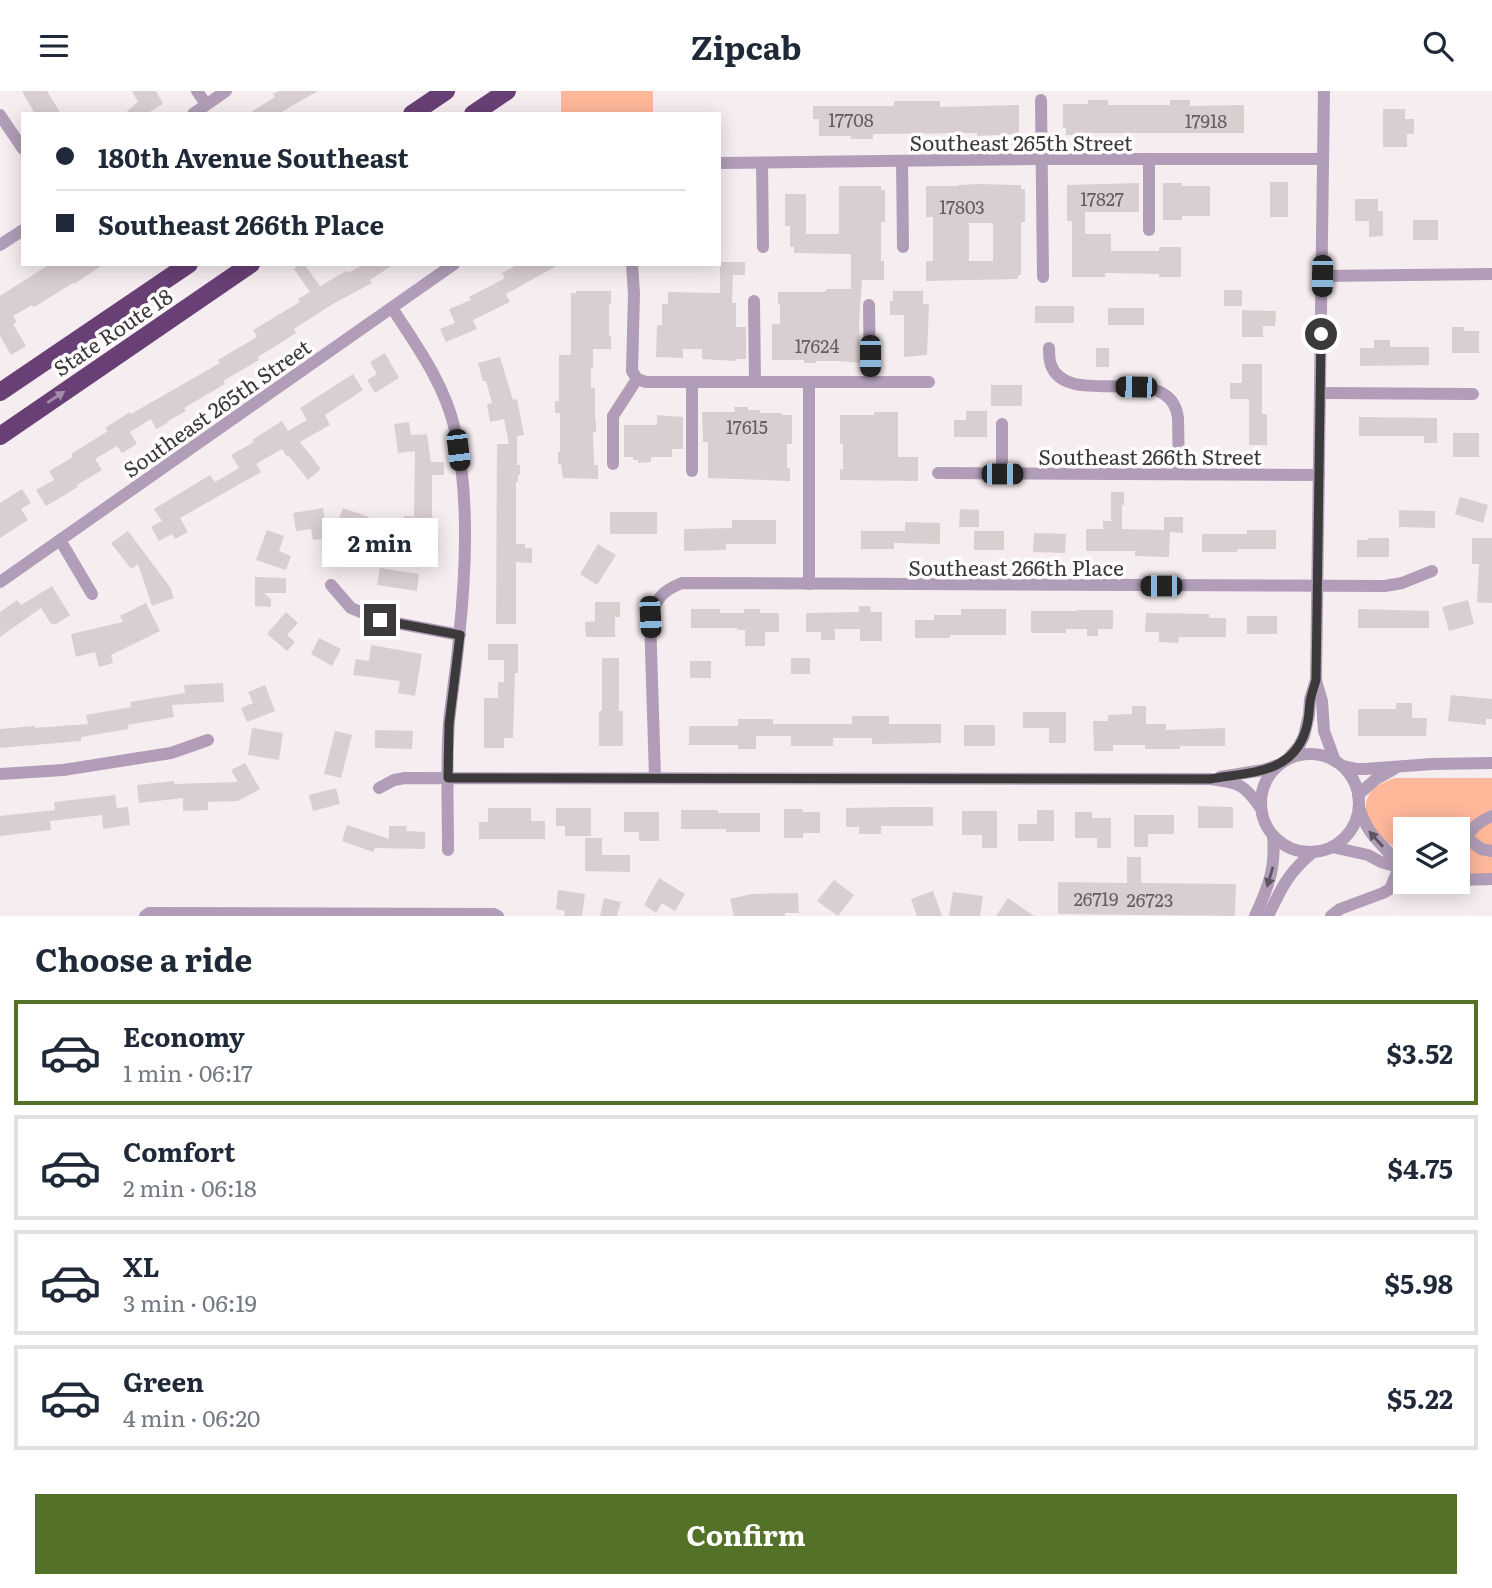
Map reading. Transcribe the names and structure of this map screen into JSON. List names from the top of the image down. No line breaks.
{"streets":{"highway":["State Route 18"],"street":["Southeast 265th Street","Southeast 266th Street","Southeast 266th Place"]},"house_numbers":["17708","17918","17827","17803","17624","17615","26719","26723"],"page":{"header":"Zipcab","banner":["180th Avenue Southeast","Southeast 266th Place"],"bubble":"2 min","heading":"Choose a ride","list":[{"name":"Economy","note":"1 min · 06:17","value":"$3.52"},{"name":"Comfort","note":"2 min · 06:18","value":"$4.75"},{"name":"XL","note":"3 min · 06:19","value":"$5.98"},{"name":"Green","note":"4 min · 06:20","value":"$5.22"}],"buttons":"Confirm"}}
